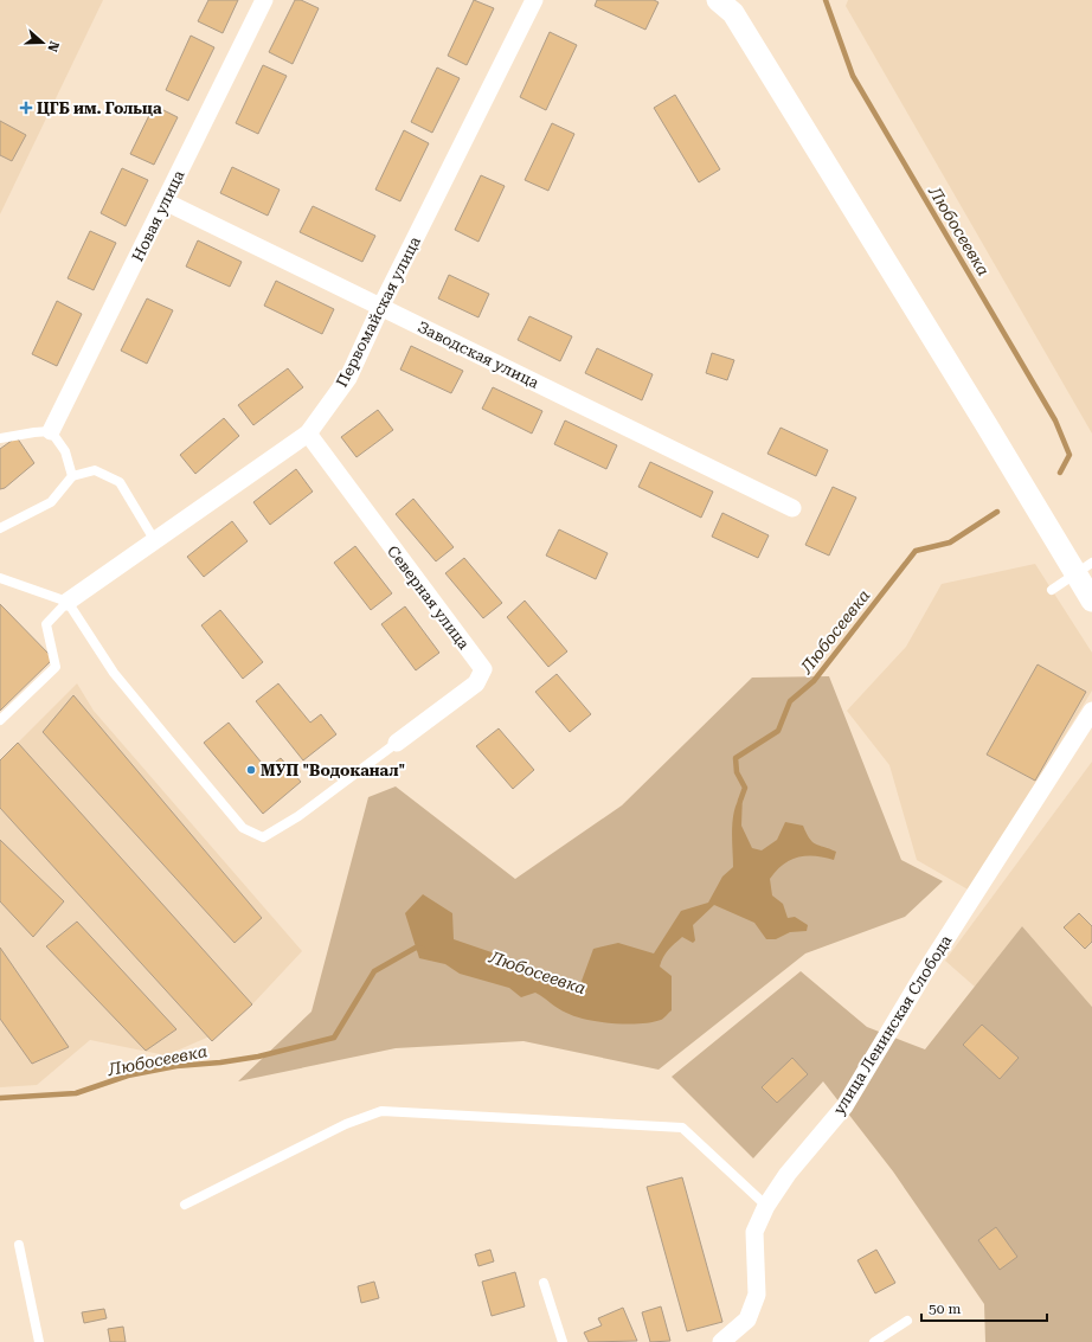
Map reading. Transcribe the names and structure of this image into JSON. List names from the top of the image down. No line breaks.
{"streets":{"street":["Новая улица","Первомайская улица","Заводская улица","Северная улица","улица Ленинская Слобода"]},"crossings":[["Новая улица","Заводская улица"],["Первомайская улица","Заводская улица"],["Первомайская улица","Северная улица"]],"water":["Любосеевка"],"places":{"health":["ЦГБ им. Гольца"],"other":["МУП \"Водоканал\""]},"scale_bar":"50 m","north":"right"}
